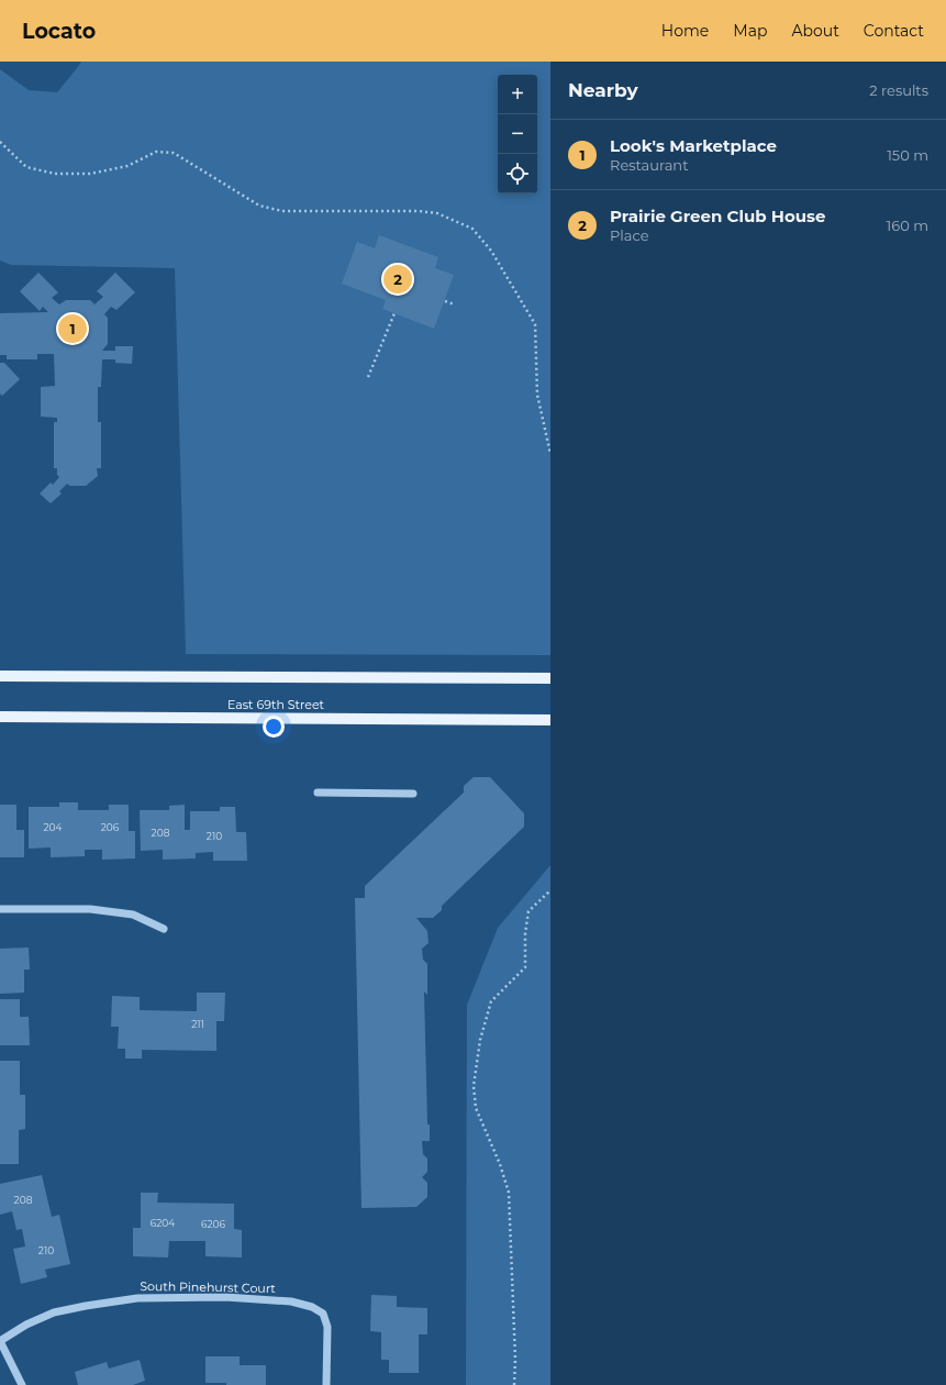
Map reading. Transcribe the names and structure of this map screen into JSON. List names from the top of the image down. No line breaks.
{"streets":{"main road":["East 69th Street"],"street":["South Pinehurst Court"]},"house_numbers":["204","206","208","210","211","208","6204","6206","210"],"page":{"header":"Locato","nav":["Home","Map","About","Contact"],"heading":["Nearby","2 results"],"map_buttons":["+","−"],"list":[{"mark":"1","name":"Look's Marketplace","note":"Restaurant","value":"150 m"},{"mark":"2","name":"Prairie Green Club House","note":"Place","value":"160 m"}],"pins":["2","1"]}}
